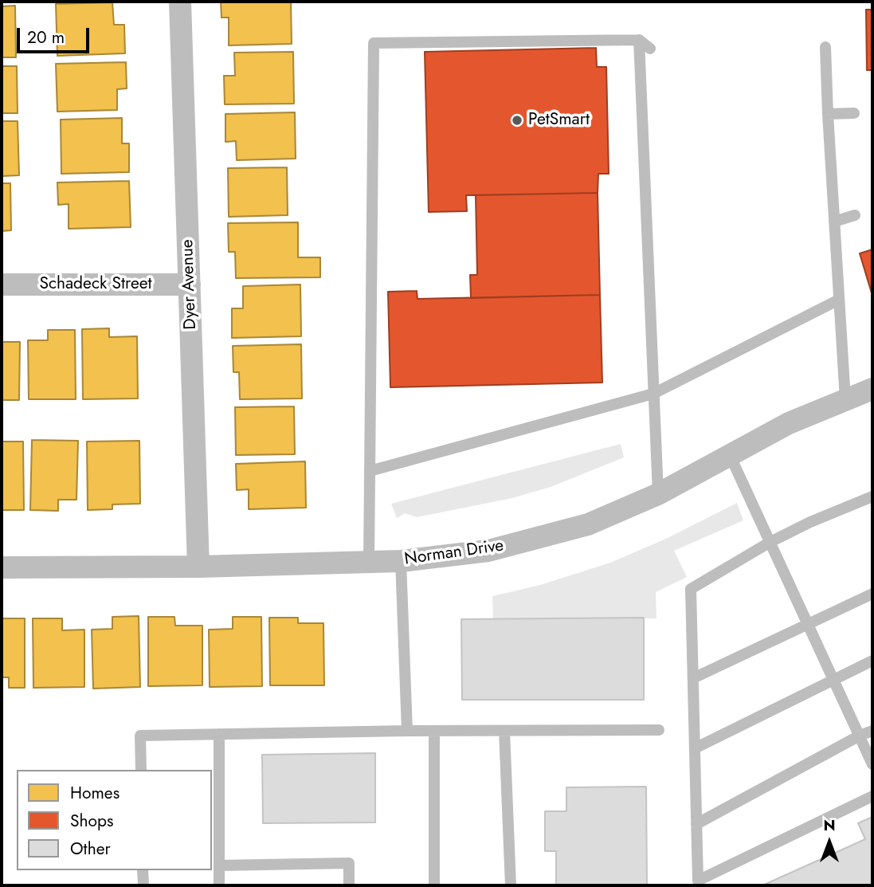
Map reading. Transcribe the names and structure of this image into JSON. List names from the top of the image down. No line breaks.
{"streets":{"street":["Schadeck Street","Dyer Avenue","Norman Drive"]},"crossings":[["Schadeck Street","Dyer Avenue"],["Dyer Avenue","Norman Drive"]],"places":["PetSmart"],"legend":["Homes","Shops","Other"],"scale_bar":"20 m","north":"top"}
